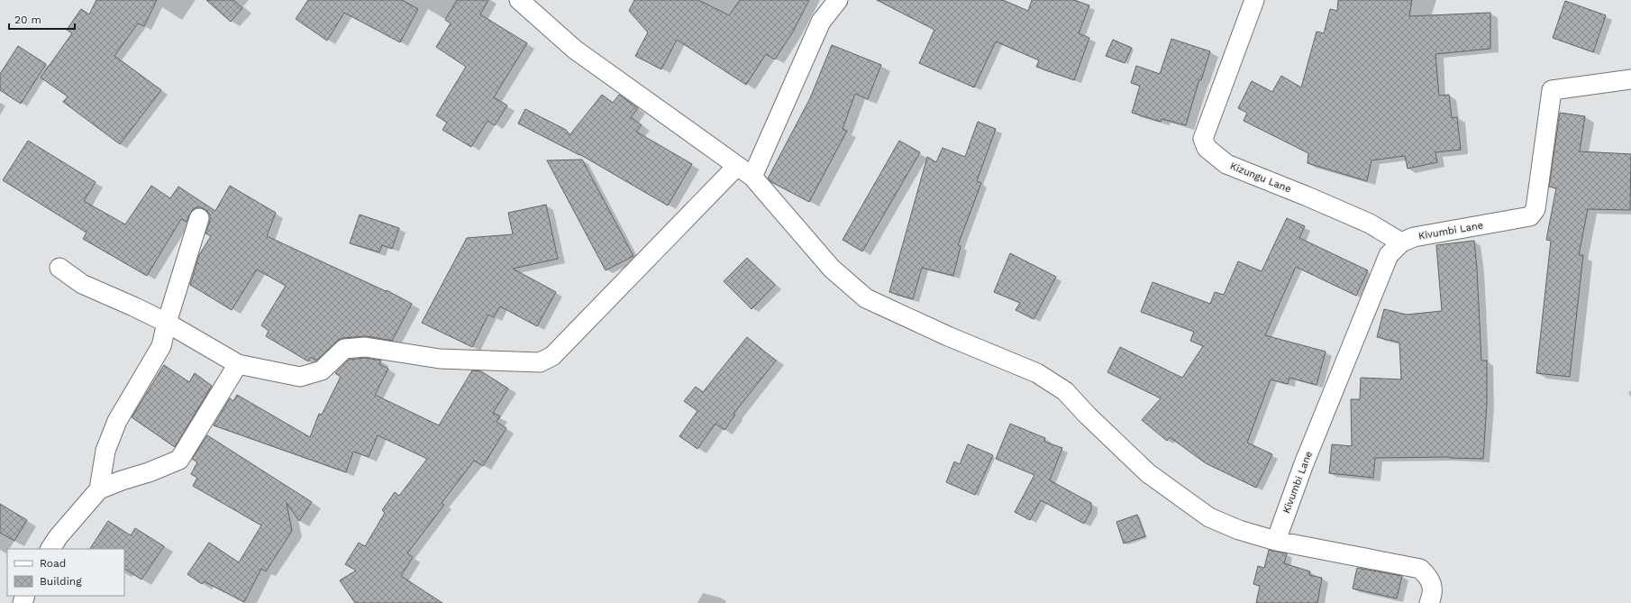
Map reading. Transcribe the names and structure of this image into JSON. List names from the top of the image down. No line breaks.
{"streets":{"street":["Kizungu Lane","Kivumbi Lane"]},"crossings":[["Kizungu Lane","Kivumbi Lane"]],"legend":["Road","Building"],"scale_bar":"20 m"}
